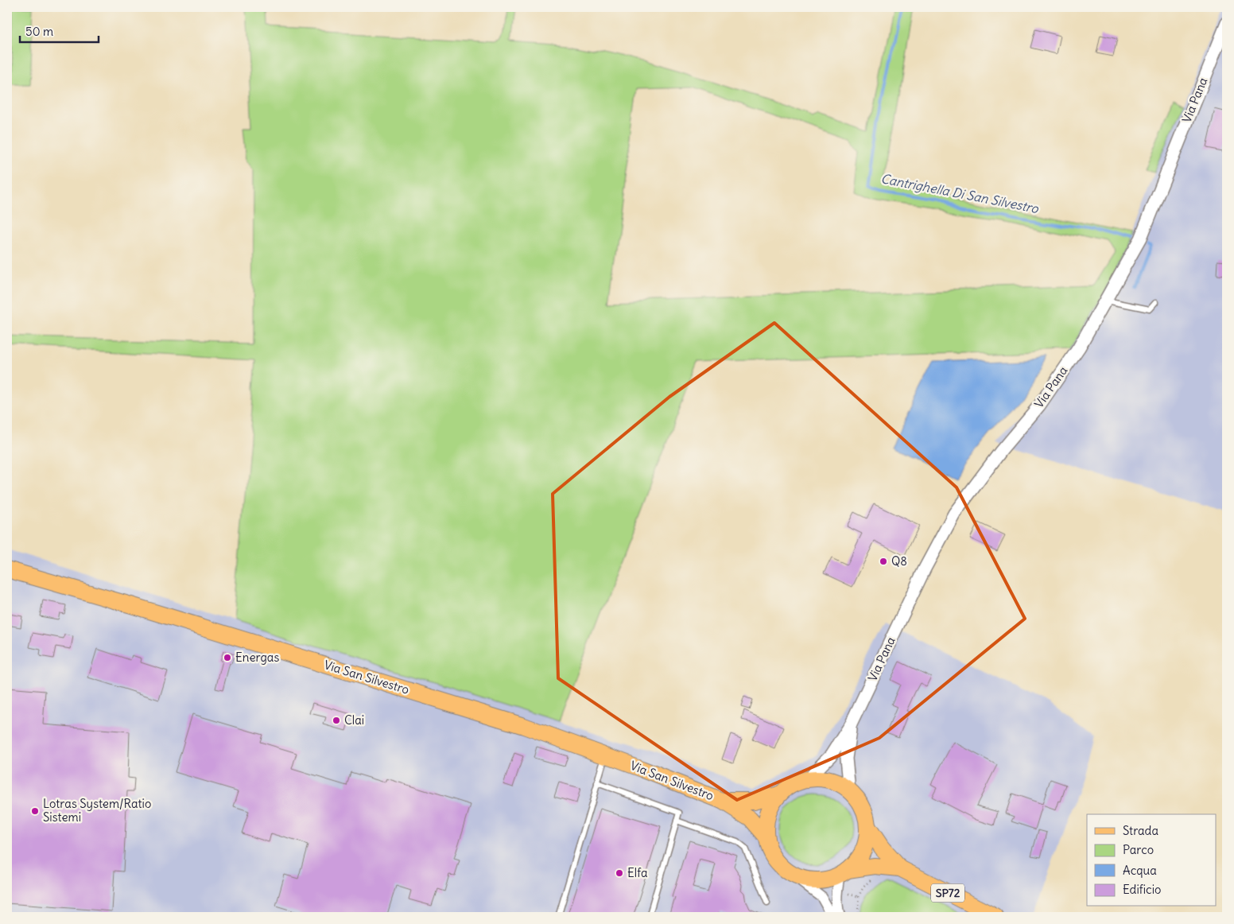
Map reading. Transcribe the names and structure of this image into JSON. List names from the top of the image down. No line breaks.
{"streets":{"main road":["Via San Silvestro","SP72"],"street":["Via Pana"]},"crossings":[["Via Pana","Via San Silvestro"],["Via Pana","SP72"],["Via San Silvestro","SP72"]],"water":["Cantrighella Di San Silvestro"],"places":["Q8","Energas","Clai","Lotras System/Ratio Sistemi","Elfa"],"legend":["Strada","Parco","Acqua","Edificio"],"scale_bar":"50 m"}
